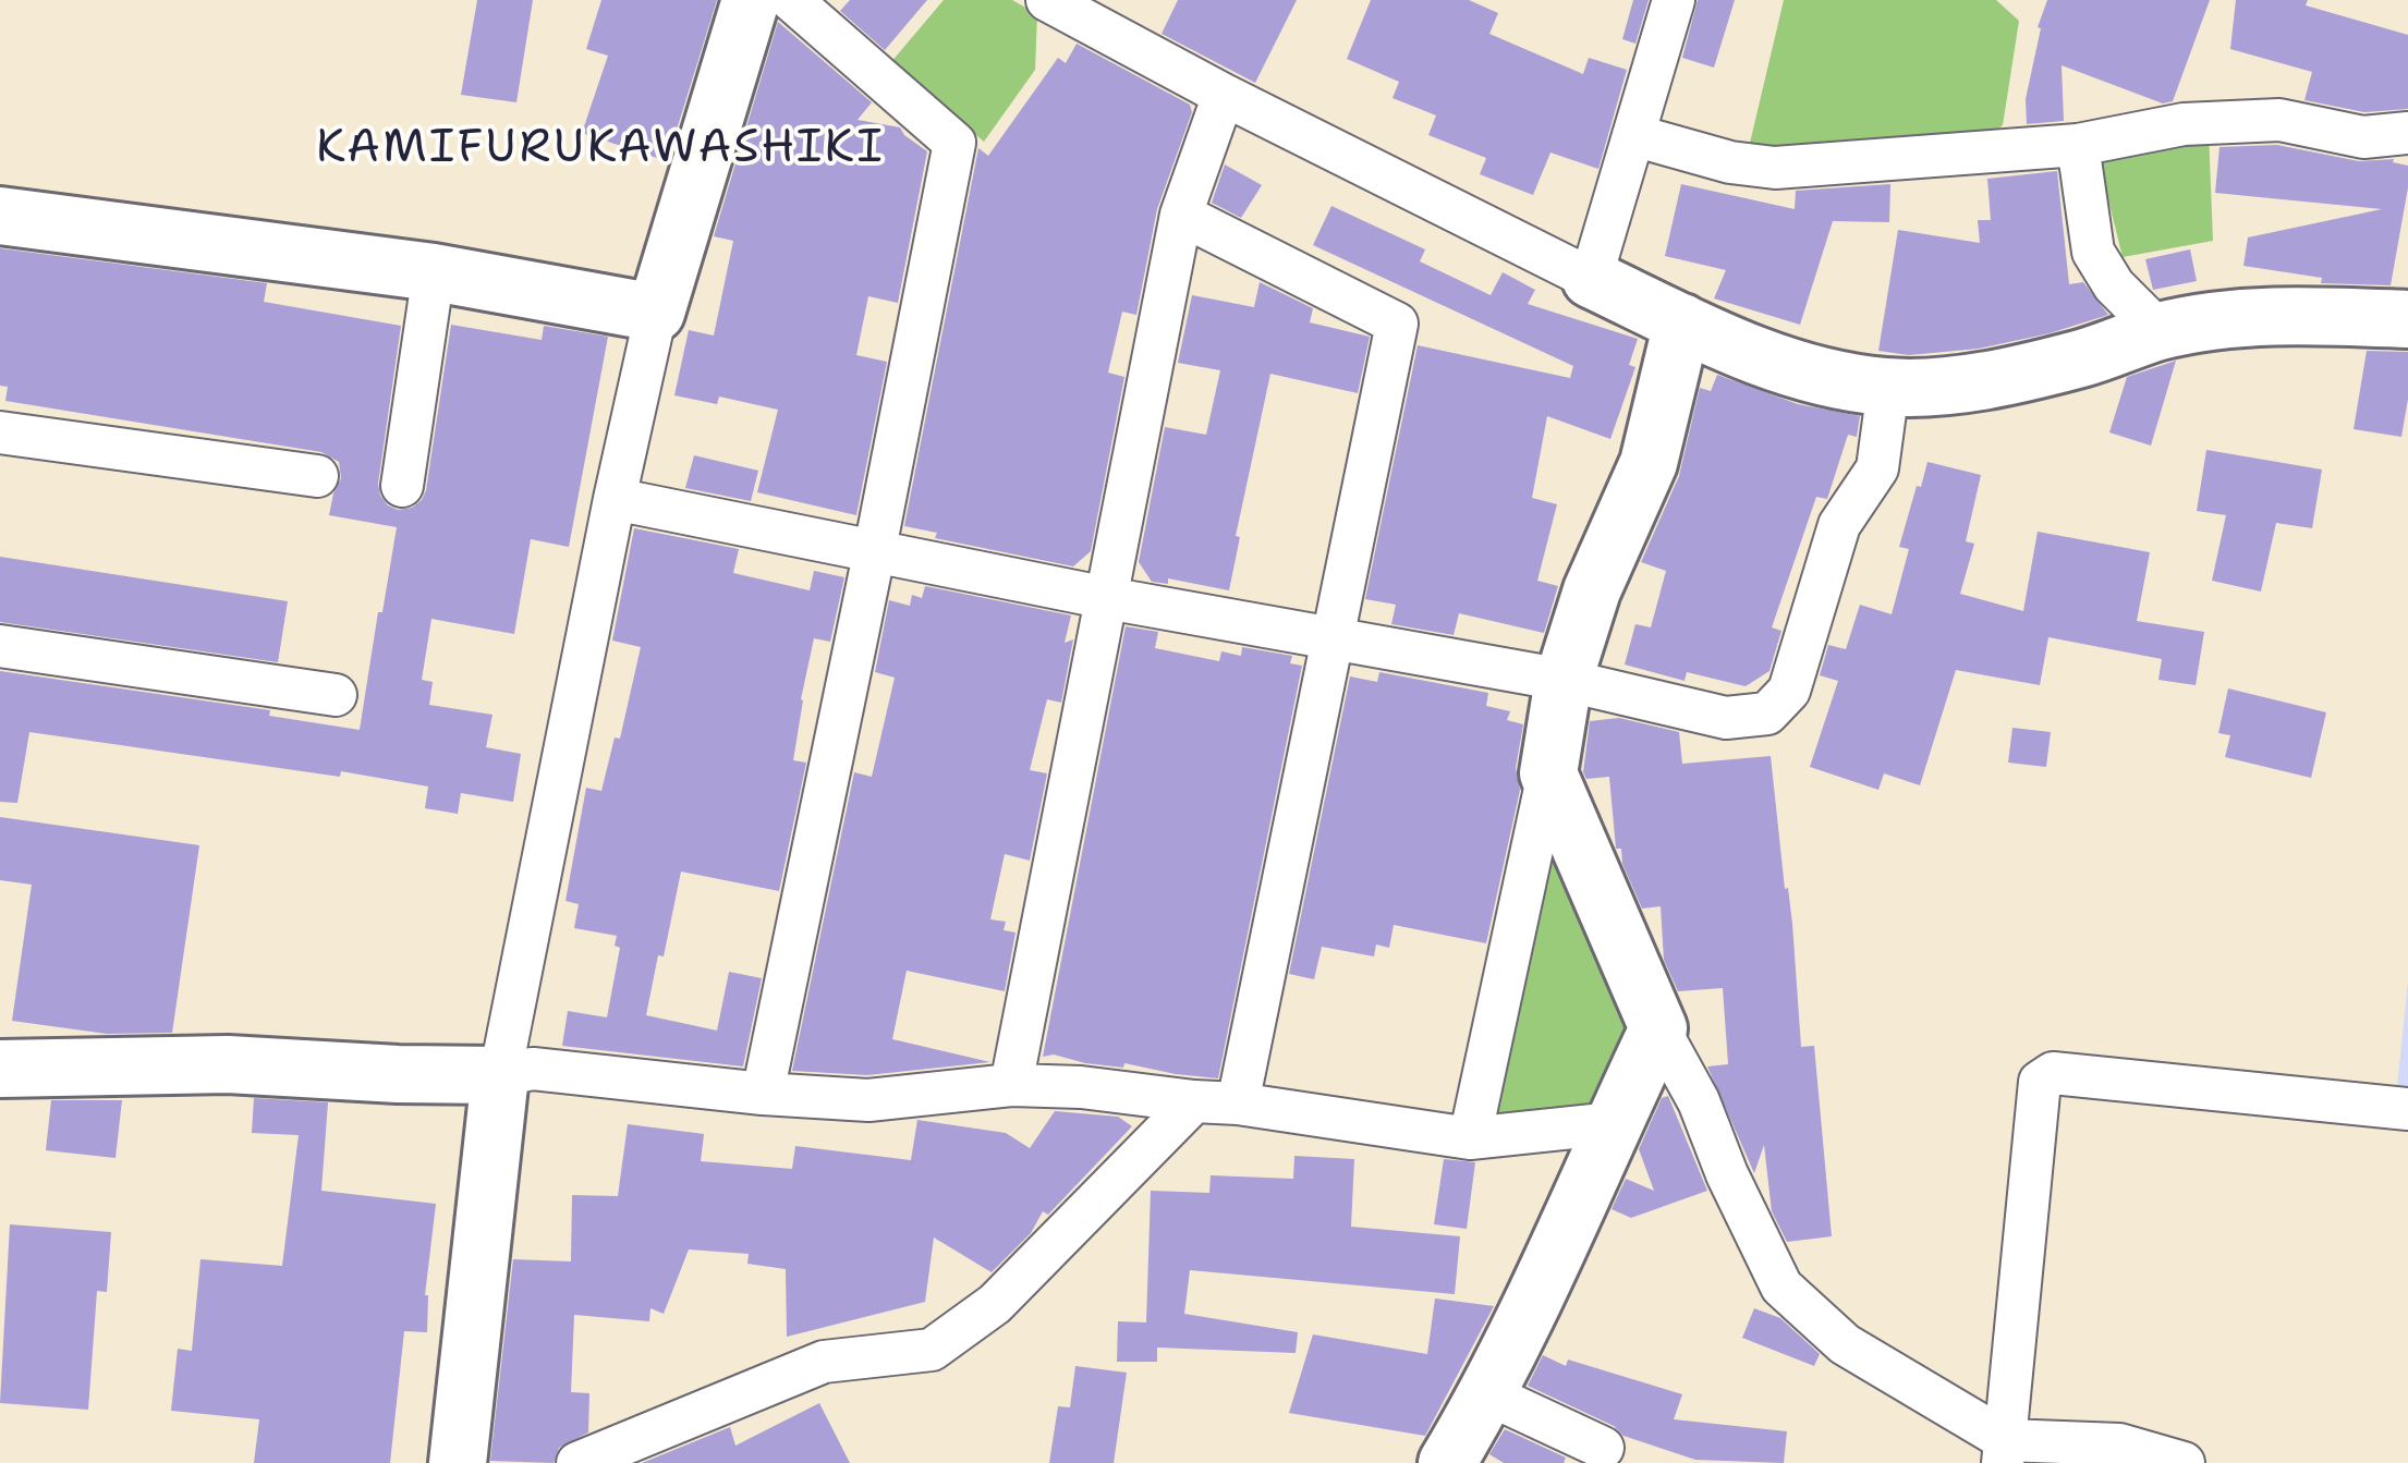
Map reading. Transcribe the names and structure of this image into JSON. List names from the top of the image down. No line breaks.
{"districts":["KAMIFURUKAWASHIKI"]}
